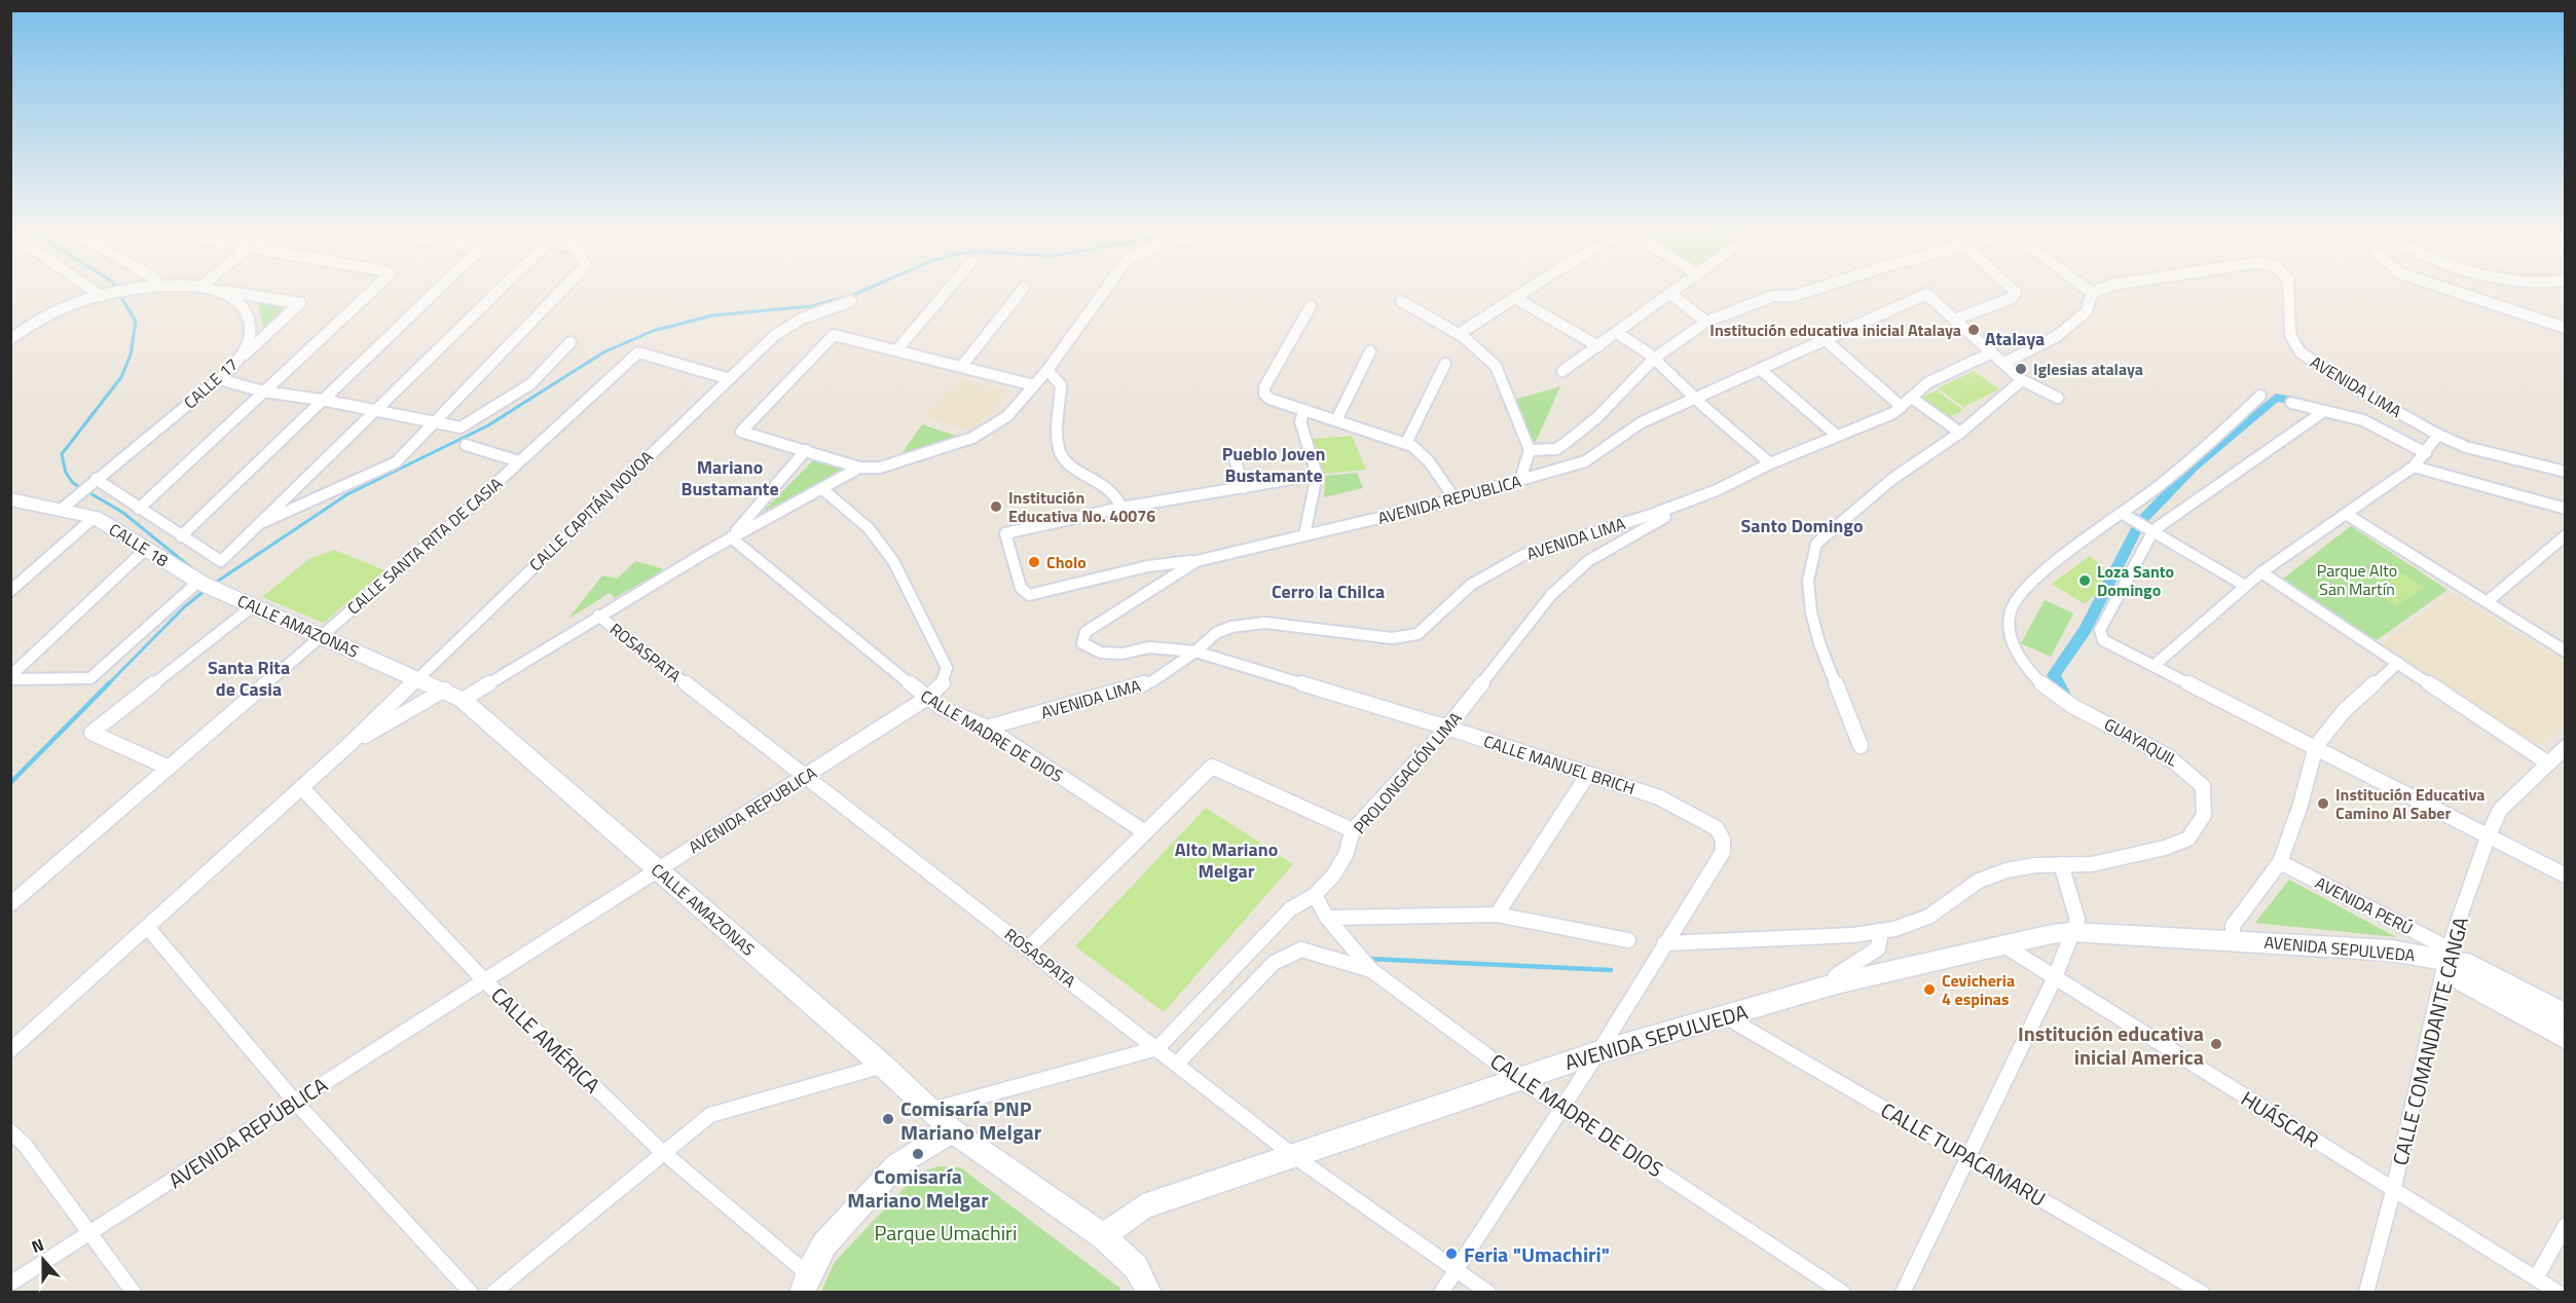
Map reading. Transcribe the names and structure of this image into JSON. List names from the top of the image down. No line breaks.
{"streets":{"street":["CALLE 17","AVENIDA LIMA","AVENIDA REPUBLICA","CALLE CAPITÁN NOVOA","CALLE 18","CALLE SANTA RITA DE CASIA","CALLE AMAZONAS","ROSASPATA","CALLE MADRE DE DIOS","GUAYAQUIL","CALLE MANUEL BRICH","PROLONGACIÓN LIMA","AVENIDA PERÚ","AVENIDA SEPULVEDA","CALLE AMÉRICA","CALLE COMANDANTE CANGA","HUÁSCAR","AVENIDA REPÚBLICA","CALLE TUPACAMARU"]},"crossings":[["CALLE 17","CALLE 18"],["AVENIDA LIMA","AVENIDA REPUBLICA"],["AVENIDA LIMA","CALLE MADRE DE DIOS"],["AVENIDA LIMA","CALLE MANUEL BRICH"],["AVENIDA LIMA","PROLONGACIÓN LIMA"],["AVENIDA REPUBLICA","CALLE CAPITÁN NOVOA"],["AVENIDA REPUBLICA","CALLE AMAZONAS"],["AVENIDA REPUBLICA","ROSASPATA"],["AVENIDA REPUBLICA","CALLE MADRE DE DIOS"],["AVENIDA REPUBLICA","CALLE MANUEL BRICH"],["AVENIDA REPUBLICA","CALLE AMÉRICA"],["AVENIDA REPUBLICA","AVENIDA REPÚBLICA"],["CALLE CAPITÁN NOVOA","CALLE SANTA RITA DE CASIA"],["CALLE CAPITÁN NOVOA","CALLE AMAZONAS"],["CALLE CAPITÁN NOVOA","ROSASPATA"],["CALLE CAPITÁN NOVOA","CALLE MADRE DE DIOS"],["CALLE CAPITÁN NOVOA","CALLE AMÉRICA"],["CALLE 18","CALLE AMAZONAS"],["CALLE SANTA RITA DE CASIA","CALLE AMAZONAS"],["CALLE AMAZONAS","AVENIDA SEPULVEDA"],["ROSASPATA","PROLONGACIÓN LIMA"],["ROSASPATA","AVENIDA SEPULVEDA"],["CALLE MADRE DE DIOS","PROLONGACIÓN LIMA"],["CALLE MADRE DE DIOS","AVENIDA SEPULVEDA"],["GUAYAQUIL","CALLE MANUEL BRICH"],["CALLE MANUEL BRICH","PROLONGACIÓN LIMA"],["AVENIDA PERÚ","AVENIDA SEPULVEDA"],["AVENIDA PERÚ","CALLE COMANDANTE CANGA"],["AVENIDA SEPULVEDA","CALLE COMANDANTE CANGA"],["AVENIDA SEPULVEDA","HUÁSCAR"],["AVENIDA SEPULVEDA","CALLE TUPACAMARU"],["CALLE AMÉRICA","AVENIDA REPÚBLICA"],["CALLE COMANDANTE CANGA","HUÁSCAR"]],"districts":["Atalaya","Pueblo Joven Bustamante","Mariano Bustamante","Santo Domingo","Cerro la Chilca","Santa Rita de Casia","Alto Mariano Melgar"],"parks":["Parque Alto San Martín","Parque Umachiri"],"places":["Institución educativa inicial Atalaya","Iglesias atalaya","Institución Educativa No. 40076","Cholo","Loza Santo Domingo","Institución Educativa Camino Al Saber","Cevicheria 4 espinas","Institución educativa inicial America","Comisaría PNP Mariano Melgar","Comisaría Mariano Melgar","Feria \"Umachiri\""],"north":"top"}
